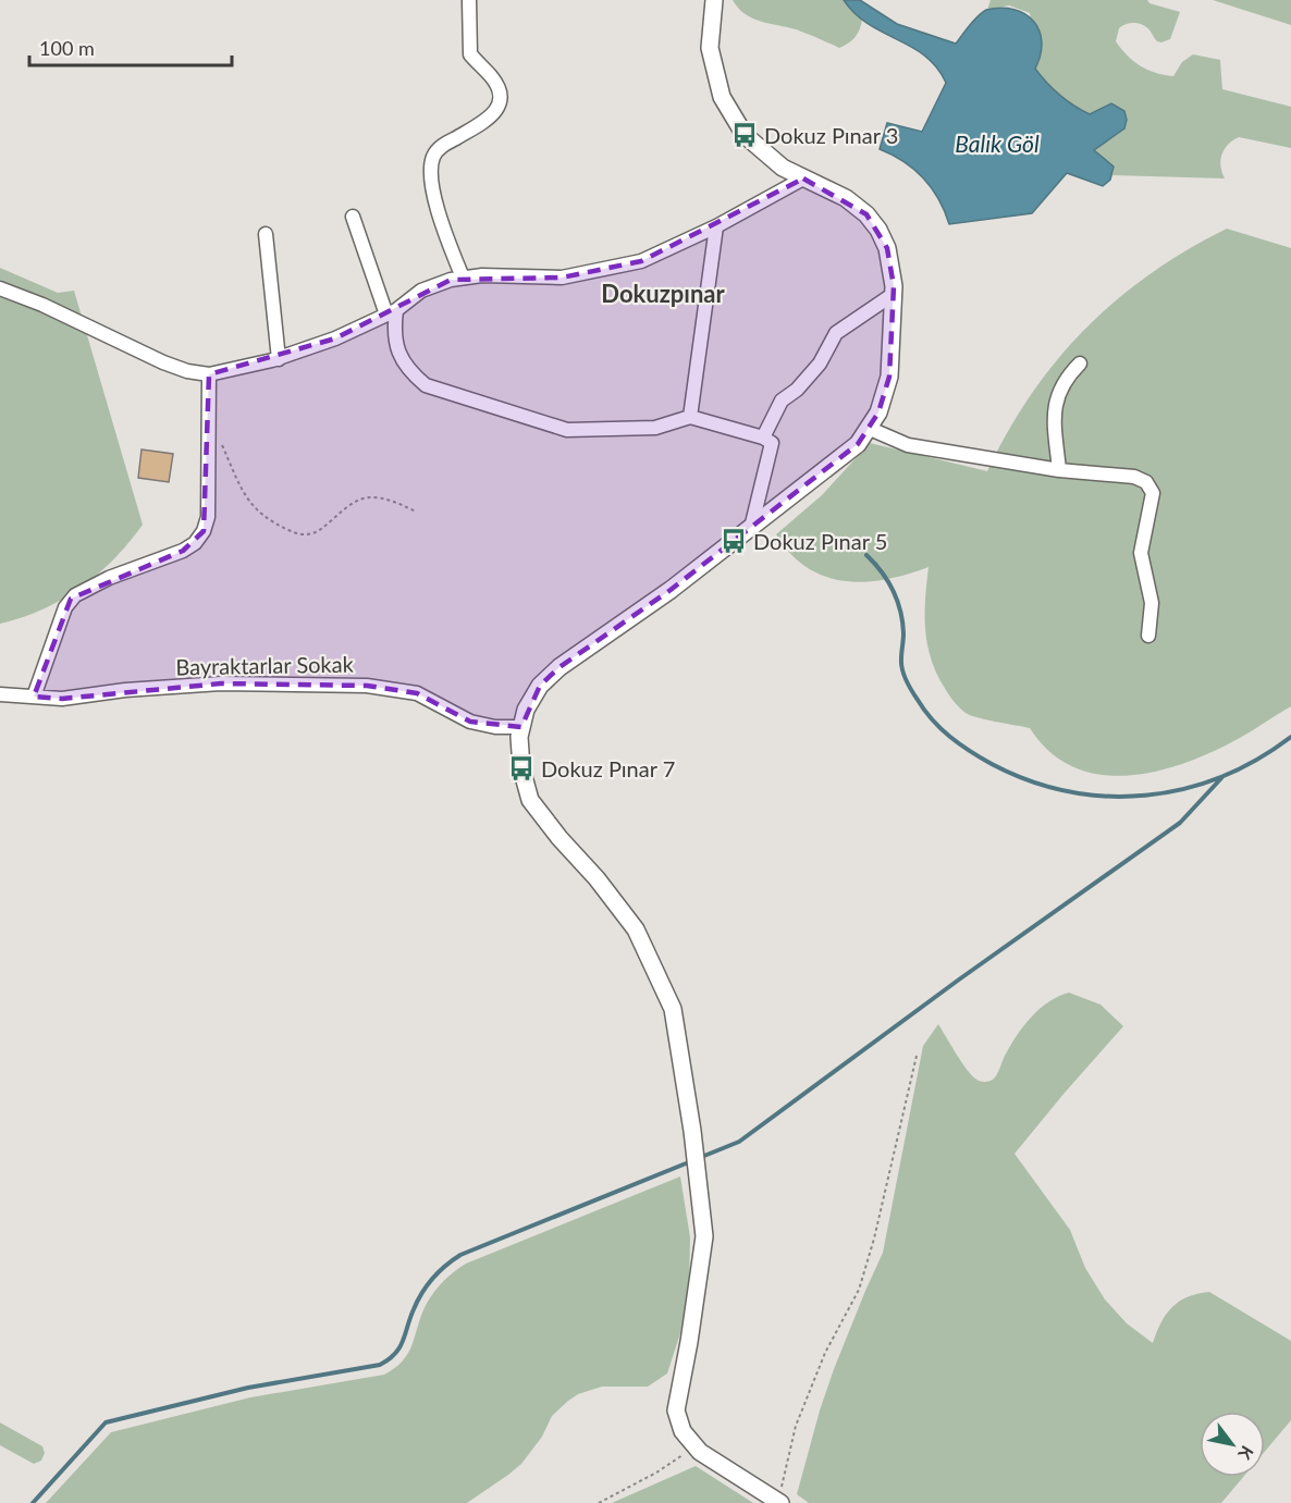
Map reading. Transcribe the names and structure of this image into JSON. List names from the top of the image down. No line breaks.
{"streets":{"street":["Bayraktarlar Sokak"]},"districts":["Dokuzpınar"],"water":["Balık Göl"],"places":{"bus stop":["Dokuz Pınar 3","Dokuz Pınar 5","Dokuz Pınar 7"]},"scale_bar":"100 m","north":"bottom right"}
